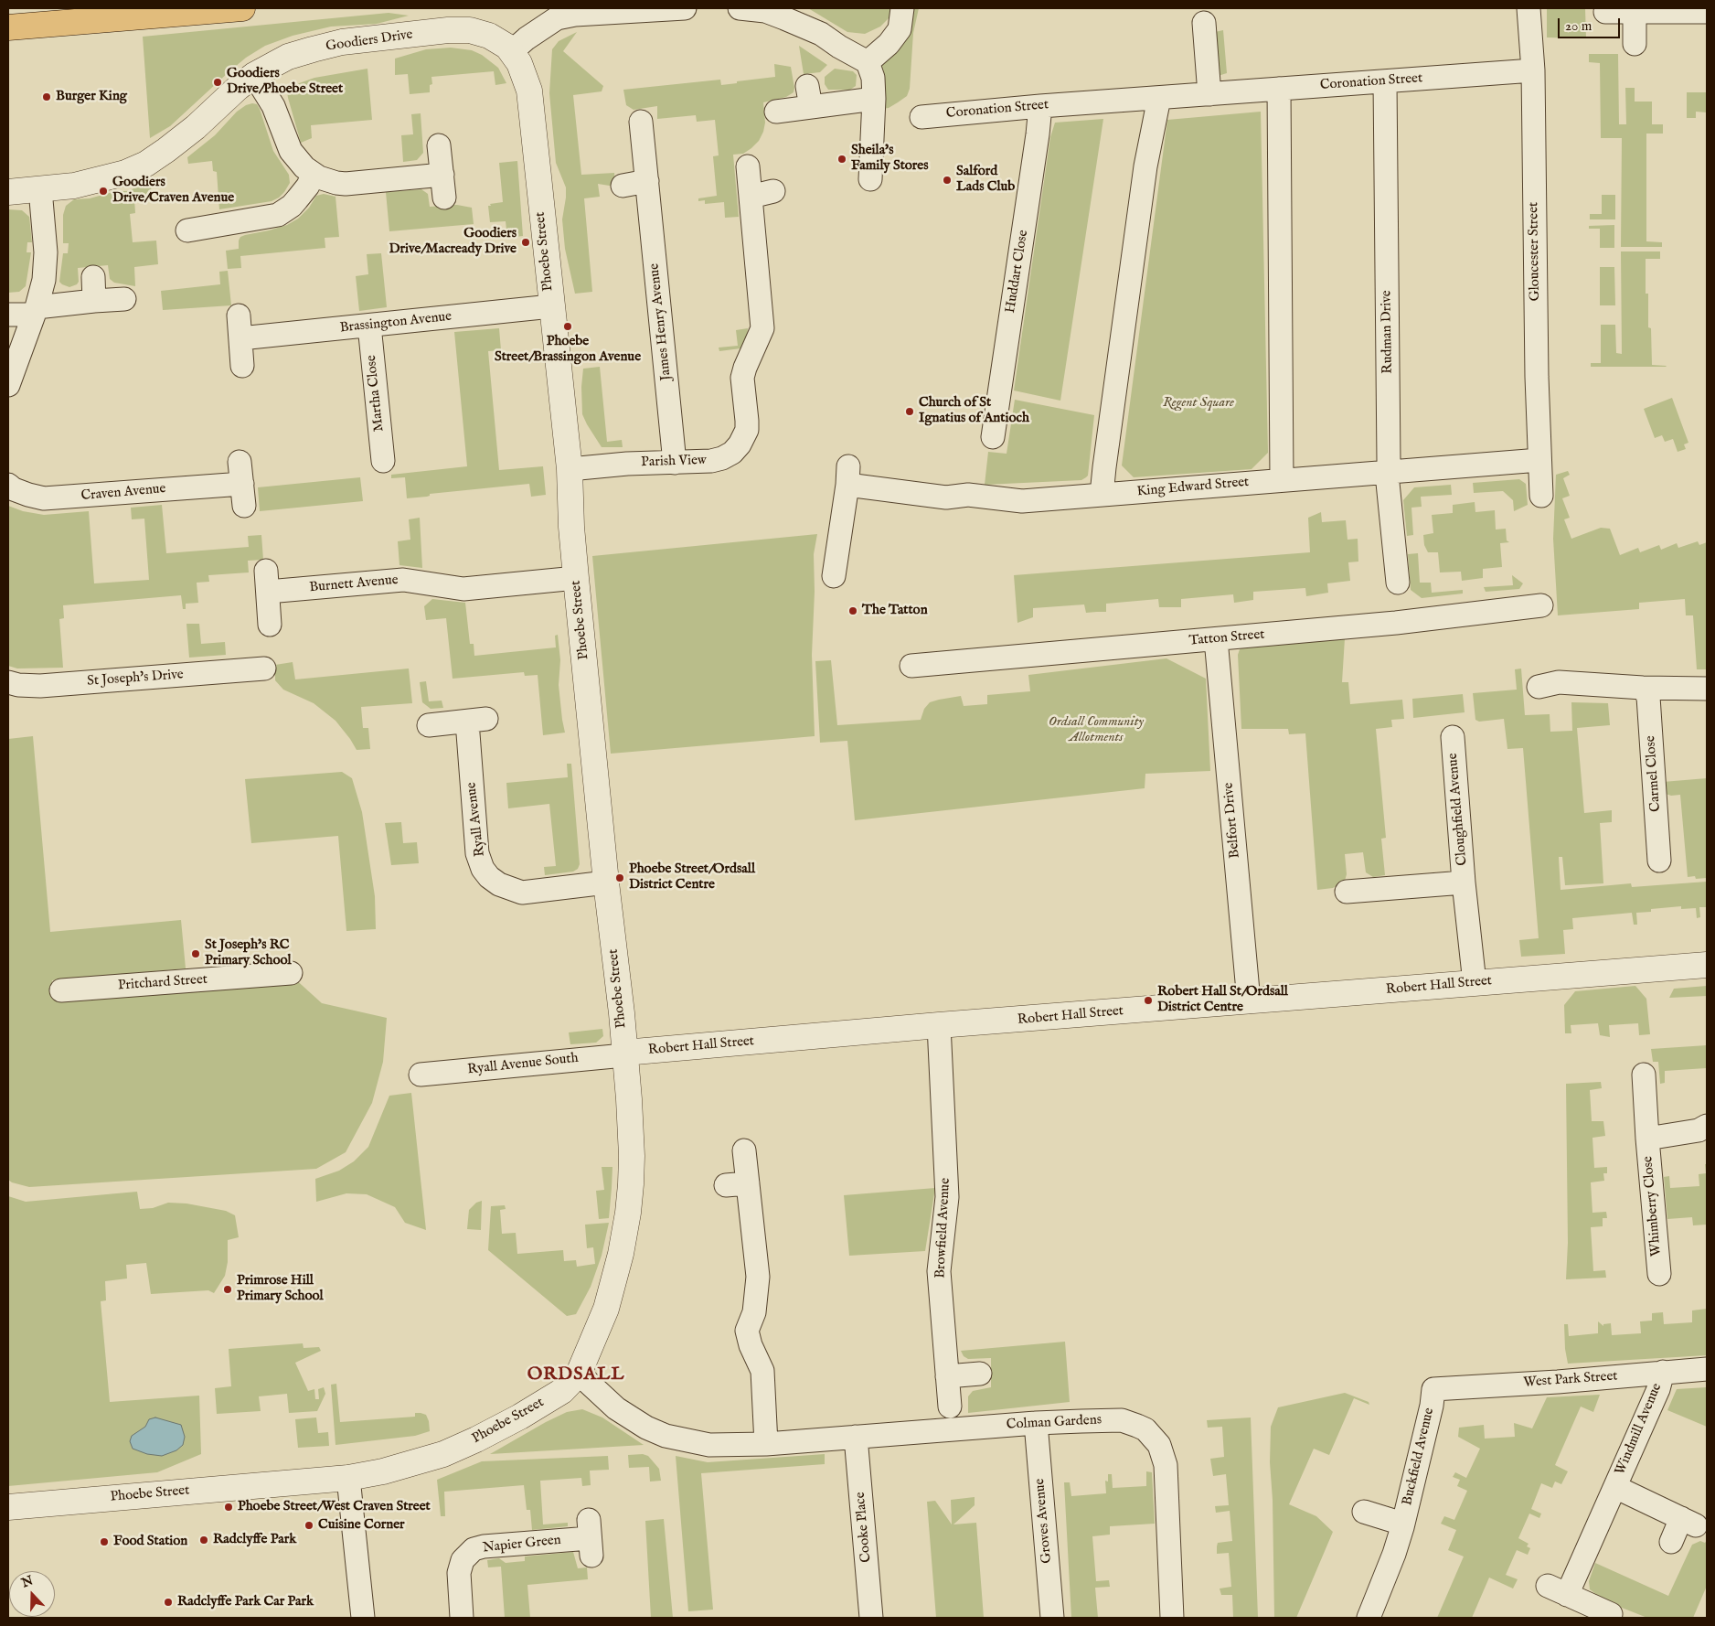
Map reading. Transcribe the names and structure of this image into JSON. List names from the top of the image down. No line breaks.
{"streets":{"street":["Goodiers Drive","Coronation Street","Phoebe Street","Gloucester Street","Huddart Close","James Henry Avenue","Brassington Avenue","Rudman Drive","Martha Close","Parish View","King Edward Street","Craven Avenue","Burnett Avenue","Tatton Street","St Joseph's Drive","Carmel Close","Cloughfield Avenue","Ryall Avenue","Belfort Drive","Pritchard Street","Robert Hall Street","Ryall Avenue South","Whimberry Close","Browfield Avenue","West Park Street","Colman Gardens","Windmill Avenue","Buckfield Avenue","Groves Avenue","Cooke Place","Napier Green"]},"crossings":[["Goodiers Drive","Phoebe Street"],["Coronation Street","Gloucester Street"],["Coronation Street","Huddart Close"],["Coronation Street","Rudman Drive"],["Phoebe Street","Brassington Avenue"],["Phoebe Street","Parish View"],["Phoebe Street","Burnett Avenue"],["Phoebe Street","Ryall Avenue"],["Phoebe Street","Robert Hall Street"],["Phoebe Street","Ryall Avenue South"],["Phoebe Street","Colman Gardens"],["Gloucester Street","King Edward Street"],["James Henry Avenue","Parish View"],["Brassington Avenue","Martha Close"],["Rudman Drive","King Edward Street"],["Tatton Street","Belfort Drive"],["Cloughfield Avenue","Robert Hall Street"],["Belfort Drive","Robert Hall Street"],["Robert Hall Street","Ryall Avenue South"],["Robert Hall Street","Browfield Avenue"],["West Park Street","Windmill Avenue"],["West Park Street","Buckfield Avenue"],["Colman Gardens","Groves Avenue"],["Colman Gardens","Cooke Place"]],"districts":["ORDSALL"],"parks":["Regent Square","Ordsall Community Allotments"],"places":["Goodiers Drive/Phoebe Street","Burger King","Sheila's Family Stores","Salford Lads Club","Goodiers Drive/Craven Avenue","Goodiers Drive/Macready Drive","Phoebe Street/Brassingon Avenue","Church of St Ignatius of Antioch","The Tatton","Phoebe Street/Ordsall District Centre","St Joseph's RC Primary School","Robert Hall St/Ordsall District Centre","Primrose Hill Primary School","Phoebe Street/West Craven Street","Cuisine Corner","Radclyffe Park","Food Station","Radclyffe Park Car Park"],"scale_bar":"20 m","north":"top"}
